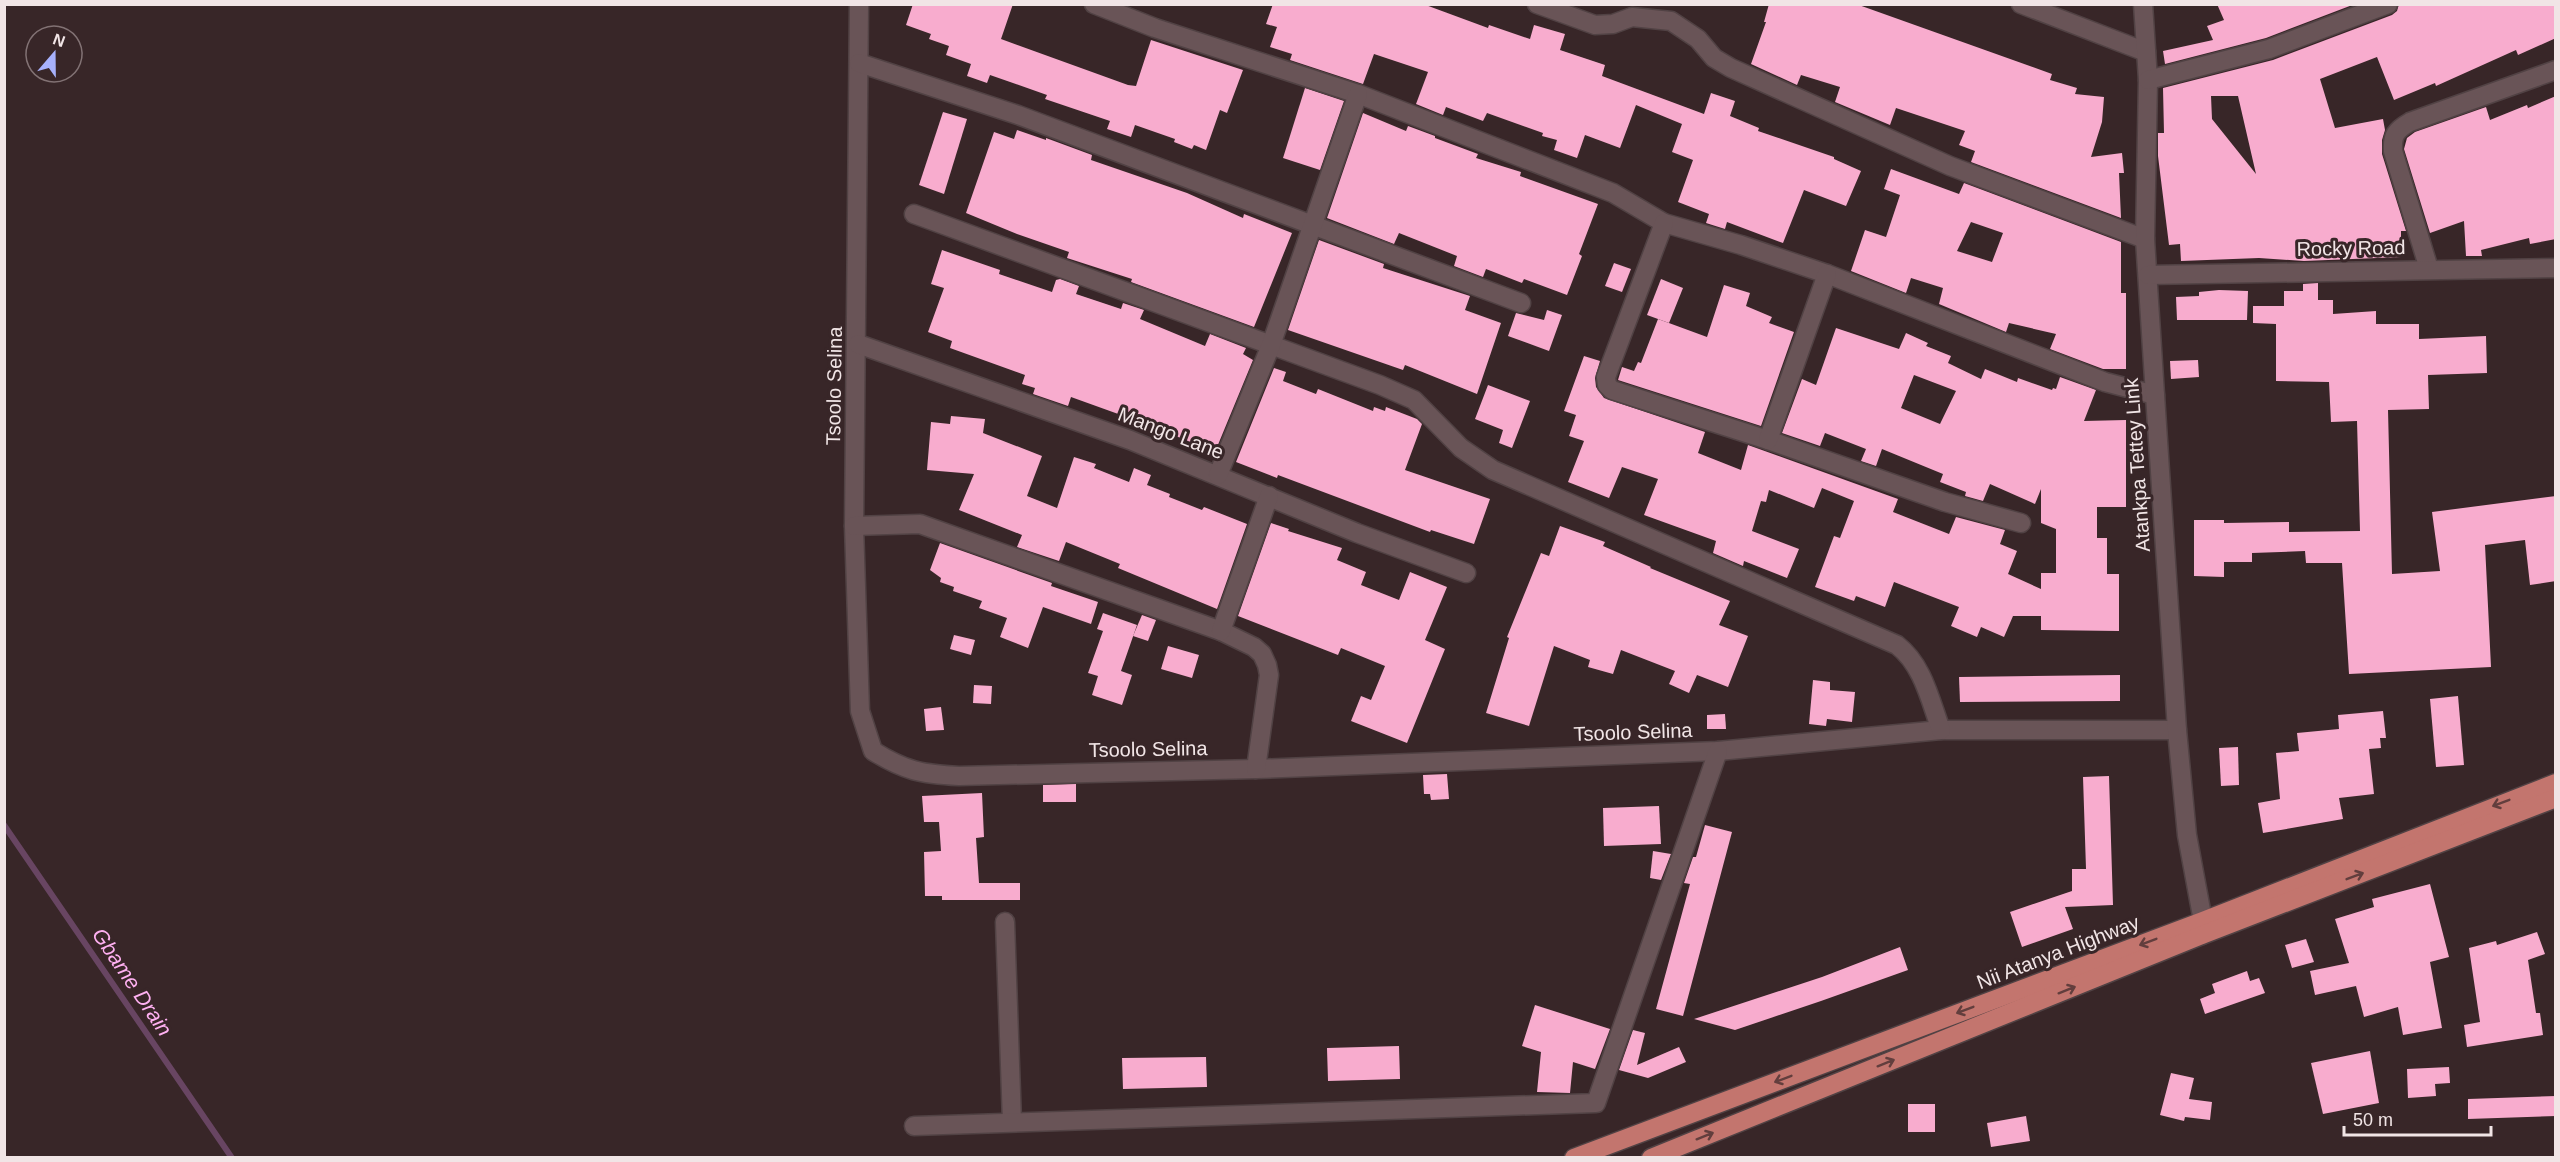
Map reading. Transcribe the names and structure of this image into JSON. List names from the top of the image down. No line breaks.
{"streets":{"main road":["Nii Atanya Highway"],"street":["Rocky Road","Tsoolo Selina","Mango Lane","Atankpa Tettey Link"]},"crossings":[["Rocky Road","Atankpa Tettey Link"],["Tsoolo Selina","Mango Lane"],["Tsoolo Selina","Atankpa Tettey Link"],["Atankpa Tettey Link","Nii Atanya Highway"]],"water":["Gbame Drain"],"scale_bar":"50 m","north":"top"}
